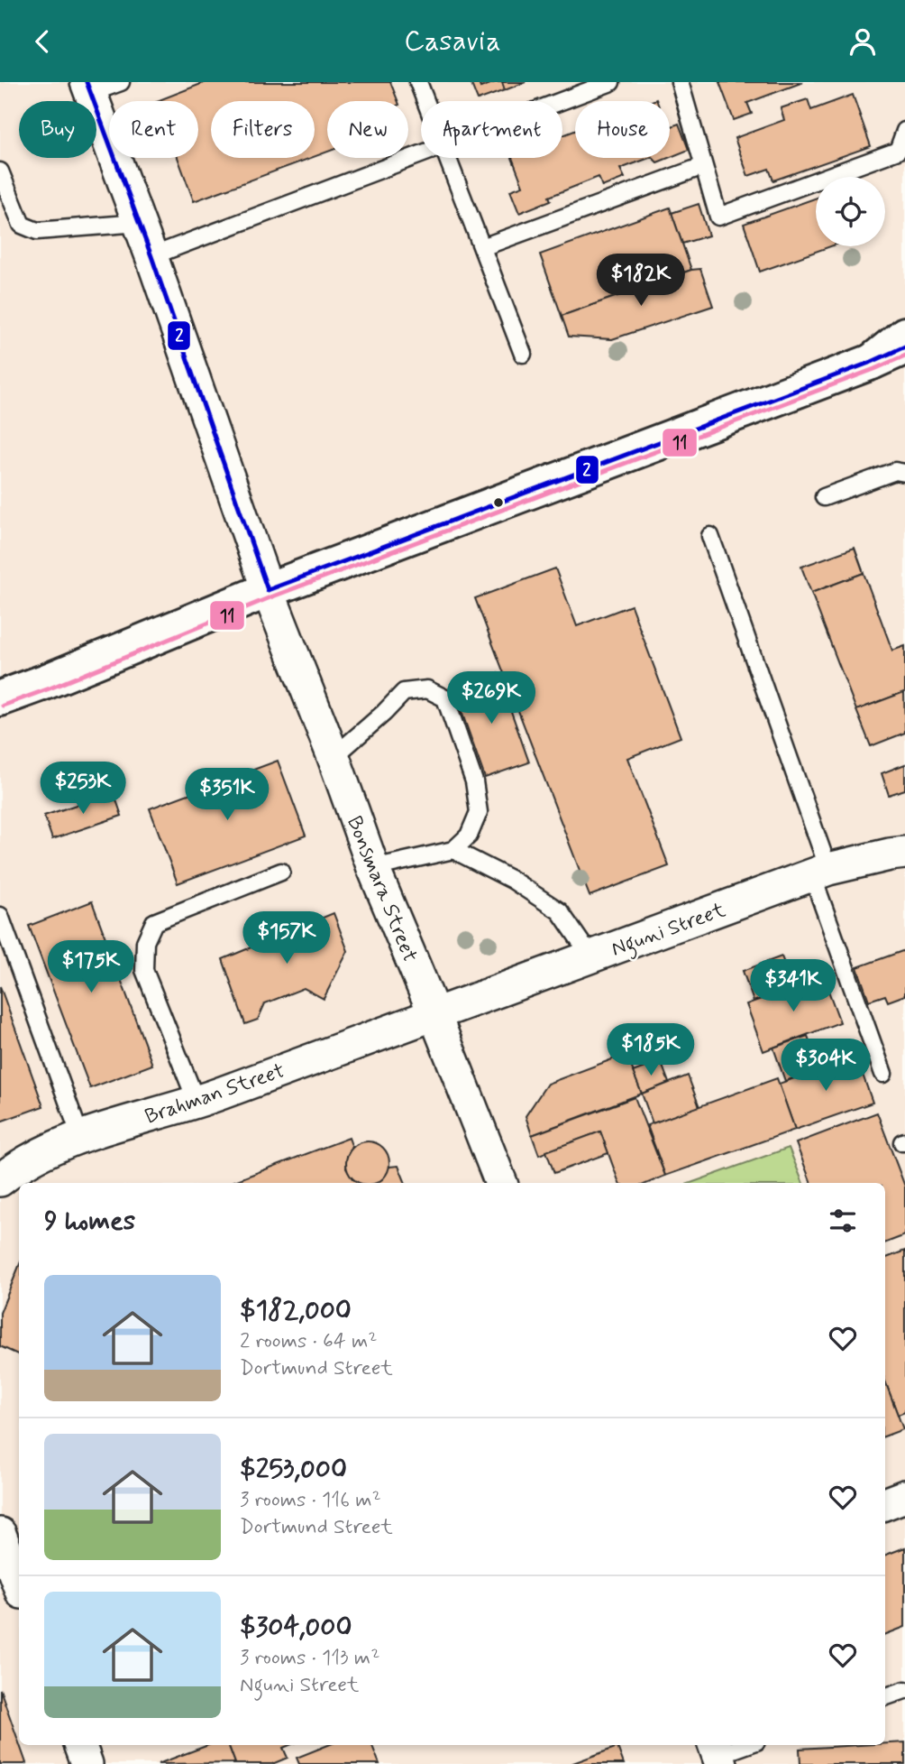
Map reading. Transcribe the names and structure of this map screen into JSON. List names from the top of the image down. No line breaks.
{"streets":{"street":["Bonsmara Street","Nguni Street","Brahman Street"]},"crossings":[["Bonsmara Street","Nguni Street"],["Bonsmara Street","Brahman Street"],["Nguni Street","Brahman Street"]],"lines":["transit line 2","transit line 11"],"page":{"header":"Casavia","chip":["Buy","Rent","Filters","New","Apartment","House"],"price":["$182K","$269K","$253K","$351K","$157K","$175K","$341K","$185K","$304K"],"heading":"9 homes","list":[{"name":"$182,000","note":"2 rooms · 64 m² · Dortmund Street"},{"name":"$253,000","note":"3 rooms · 116 m² · Dortmund Street"},{"name":"$304,000","note":"3 rooms · 113 m² · Nguni Street"}]}}
